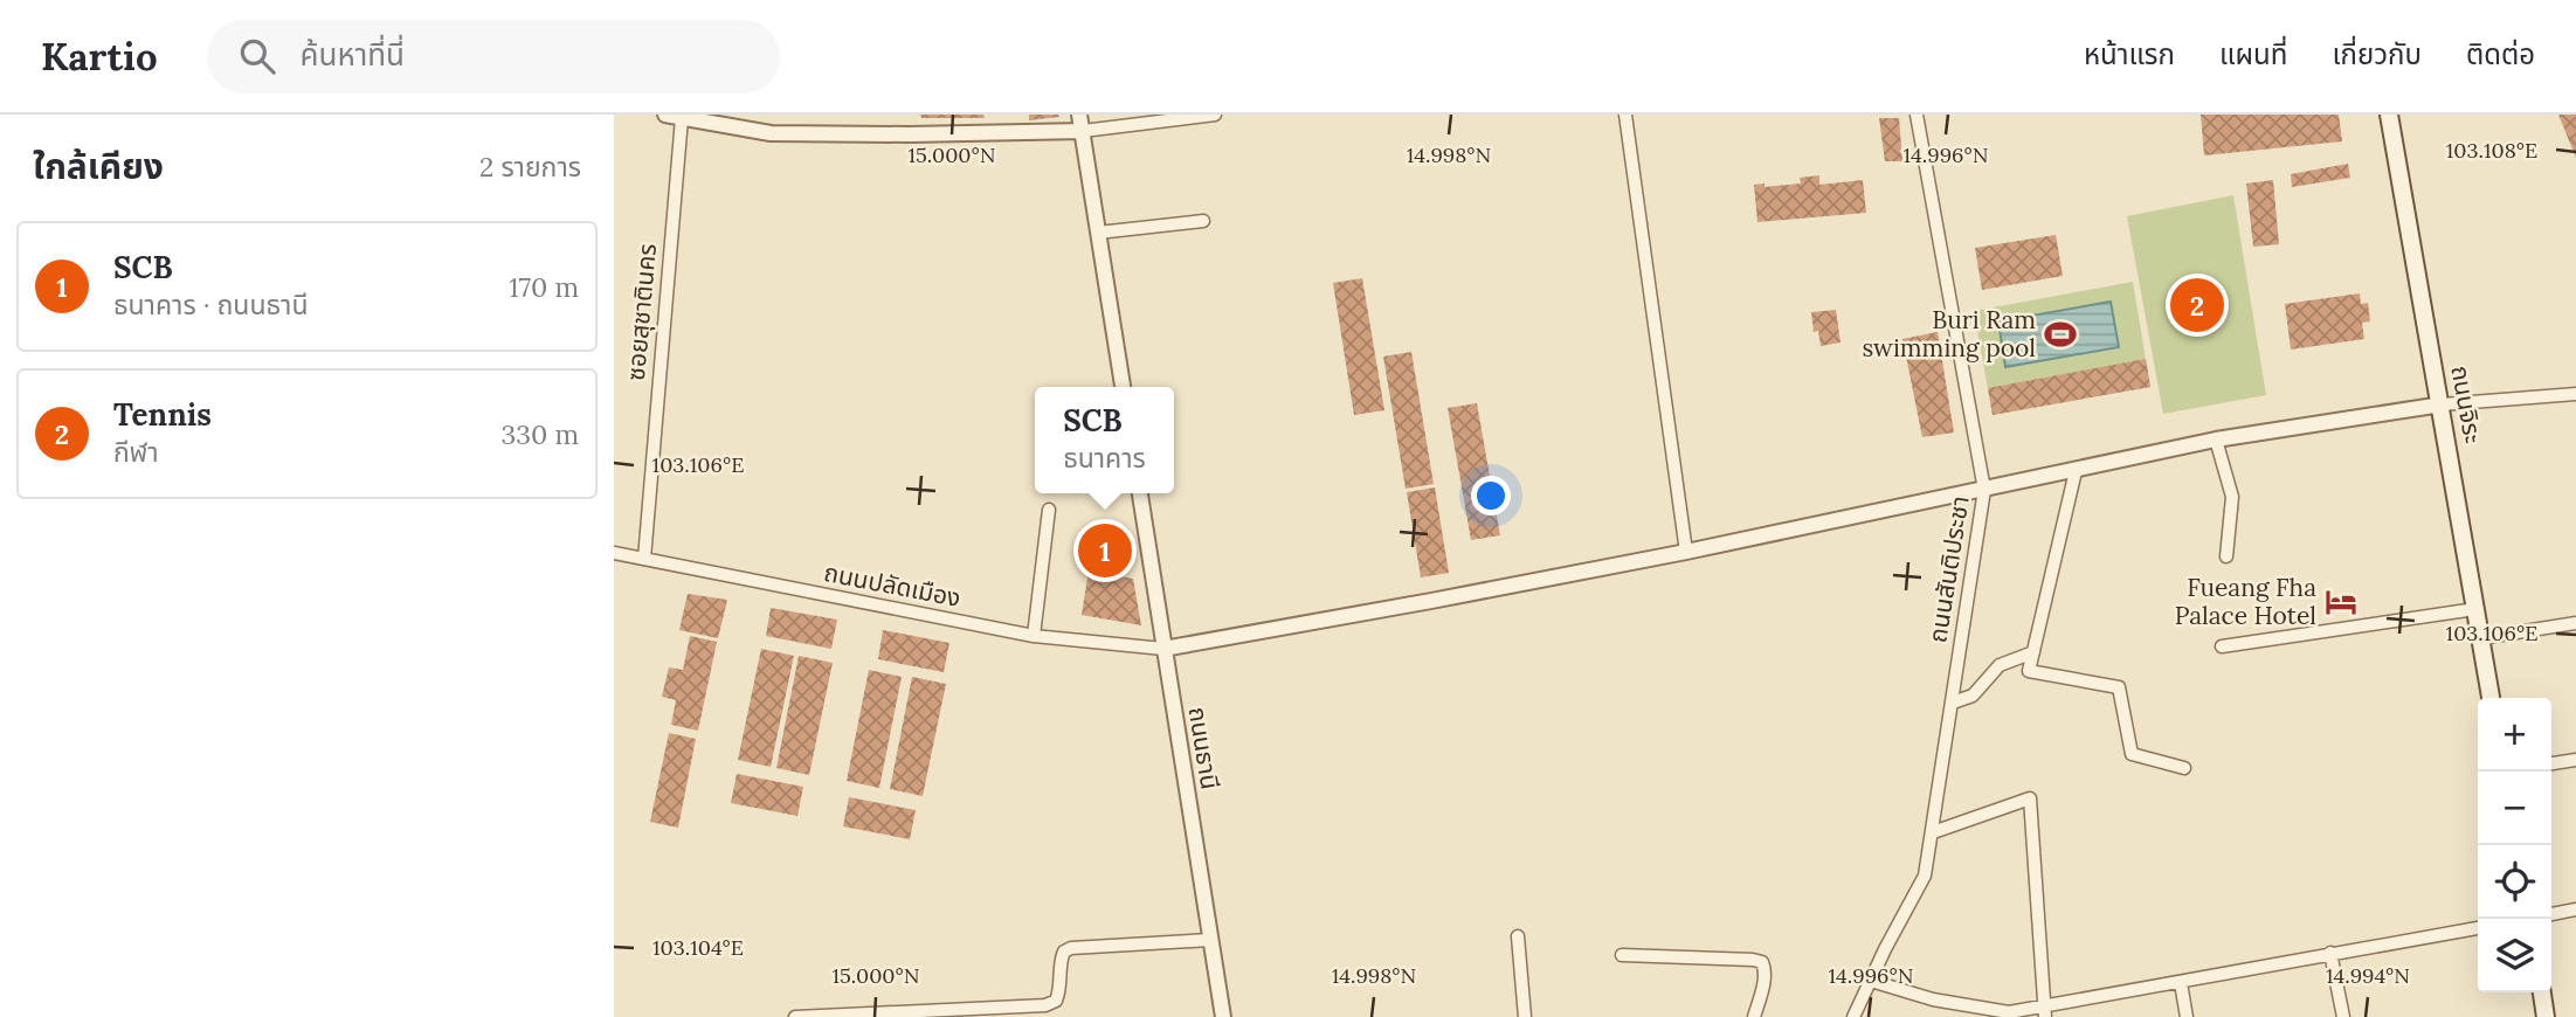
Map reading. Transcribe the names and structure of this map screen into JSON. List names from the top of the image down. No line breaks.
{"streets":{"main road":["ถนนจิระ"],"street":["ซอยสุชาตินคร","ถนนสันติประชา","ถนนปลัดเมือง","ถนนธานี"]},"crossings":[["ซอยสุชาตินคร","ถนนปลัดเมือง"],["ถนนปลัดเมือง","ถนนธานี"]],"places":{"sports":["Buri Ram swimming pool"],"hotel":["Fueang Fha Palace Hotel"]},"page":{"header":"Kartio","search":"ค้นหาที่นี่","nav":["หน้าแรก","แผนที่","เกี่ยวกับ","ติดต่อ"],"heading":["ใกล้เคียง","2 รายการ"],"list":[{"mark":"1","name":"SCB","note":"ธนาคาร · ถนนธานี","value":"170 m"},{"mark":"2","name":"Tennis","note":"กีฬา","value":"330 m"}],"pins":["2","1"],"popup":["SCB","ธนาคาร"],"map_buttons":["+","−"]},"coordinates":["103.108°E","15.000°N","14.998°N","14.996°N","103.106°E","103.104°E","14.994°N"]}
